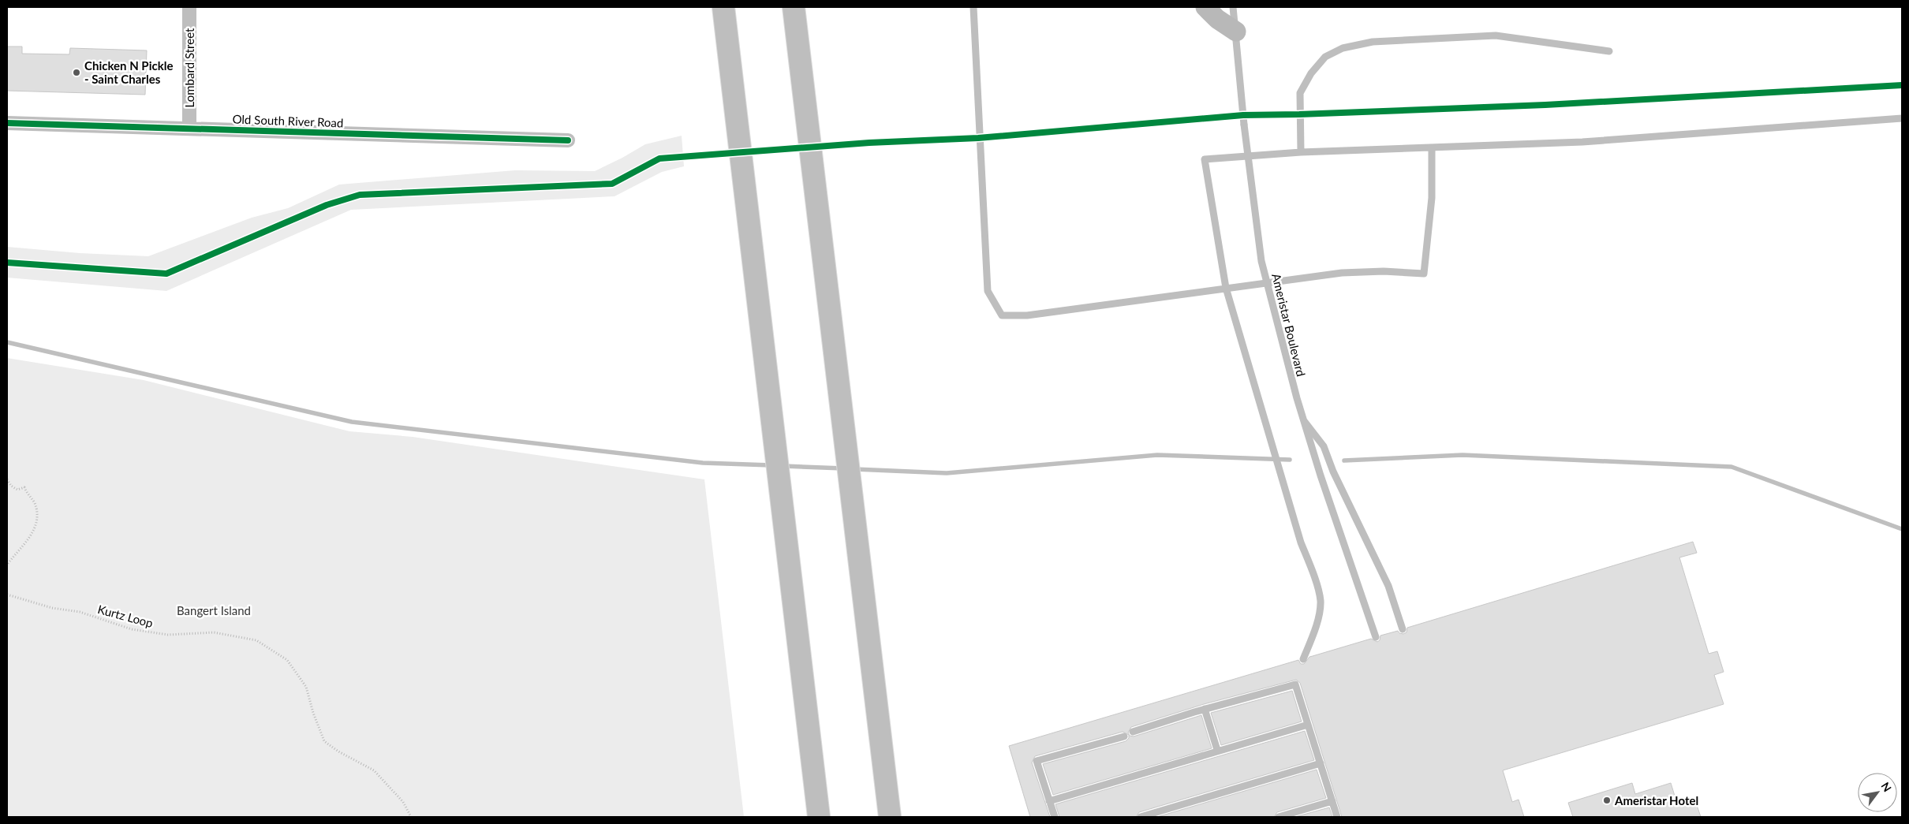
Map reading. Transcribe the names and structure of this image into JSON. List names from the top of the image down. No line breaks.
{"streets":{"street":["Lombard Street","Old South River Road"],"lane":["Ameristar Boulevard"],"path":["Kurtz Loop"]},"crossings":[["Lombard Street","Old South River Road"]],"parks":["Bangert Island"],"places":["Chicken N Pickle - Saint Charles","Ameristar Hotel"],"north":"top right"}
